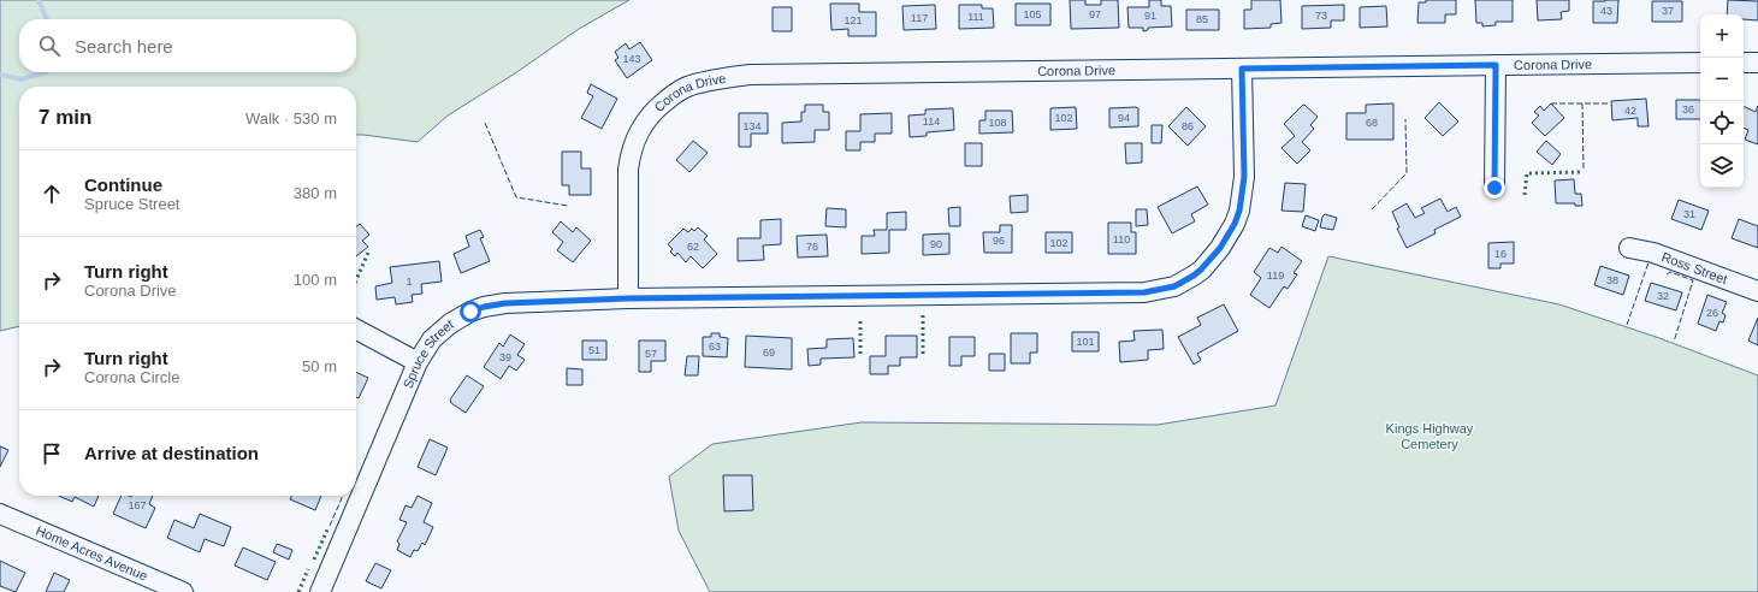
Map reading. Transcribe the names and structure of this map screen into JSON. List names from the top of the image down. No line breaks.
{"streets":{"street":["Corona Drive","Ross Street","Spruce Street","Home Acres Avenue"]},"crossings":[["Corona Drive","Spruce Street"]],"parks":["Kings Highway Cemetery"],"house_numbers":["43","37","105","97","91","73","111","117","85","121","143","36","42","102","94","114","108","68","134","86","31","110","96","102","90","62","76","16","119","38","1","32","26","101","63","51","69","57","39","167"],"page":{"map_buttons":["+","−"],"search":"Search here","heading":["7 min","Walk · 530 m"],"list":[["Continue","Spruce Street","380 m"],["Turn right","Corona Drive","100 m"],["Turn right","Corona Circle","50 m"],"Arrive at destination"]}}
